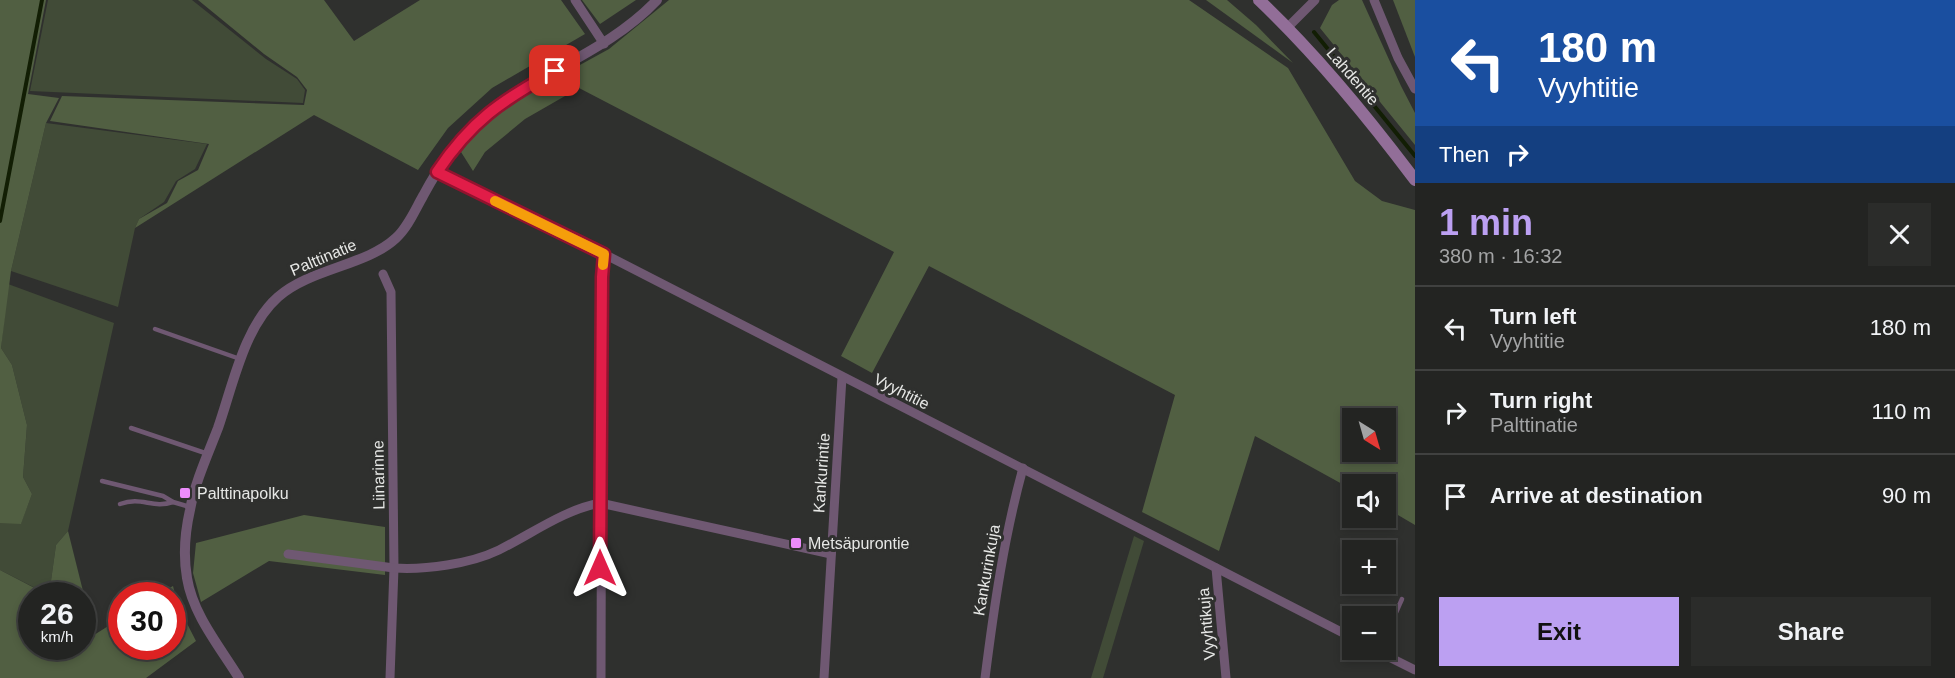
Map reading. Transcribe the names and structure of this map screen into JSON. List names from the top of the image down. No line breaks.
{"streets":{"main road":["Lahdentie"],"street":["Palttinatie","Vyyhtitie","Kankurintie","Liinarinne","Kankurinkuja","Vyyhtikuja"]},"crossings":[["Palttinatie","Vyyhtitie"],["Vyyhtitie","Kankurintie"],["Vyyhtitie","Kankurinkuja"],["Vyyhtitie","Vyyhtikuja"]],"places":{"transit":["Palttinapolku","Metsäpurontie"]},"north":"bottom right","page":{"turn":["180 m","Vyyhtitie"],"then":"Then","heading":["1 min","380 m · 16:32"],"list":[{"name":"Turn left","note":"Vyyhtitie","value":"180 m"},{"name":"Turn right","note":"Palttinatie","value":"110 m"},{"name":"Arrive at destination","value":"90 m"}],"map_buttons":["+","−"],"speed":"26 km/h","limit":"30","buttons":["Exit","Share"]}}
